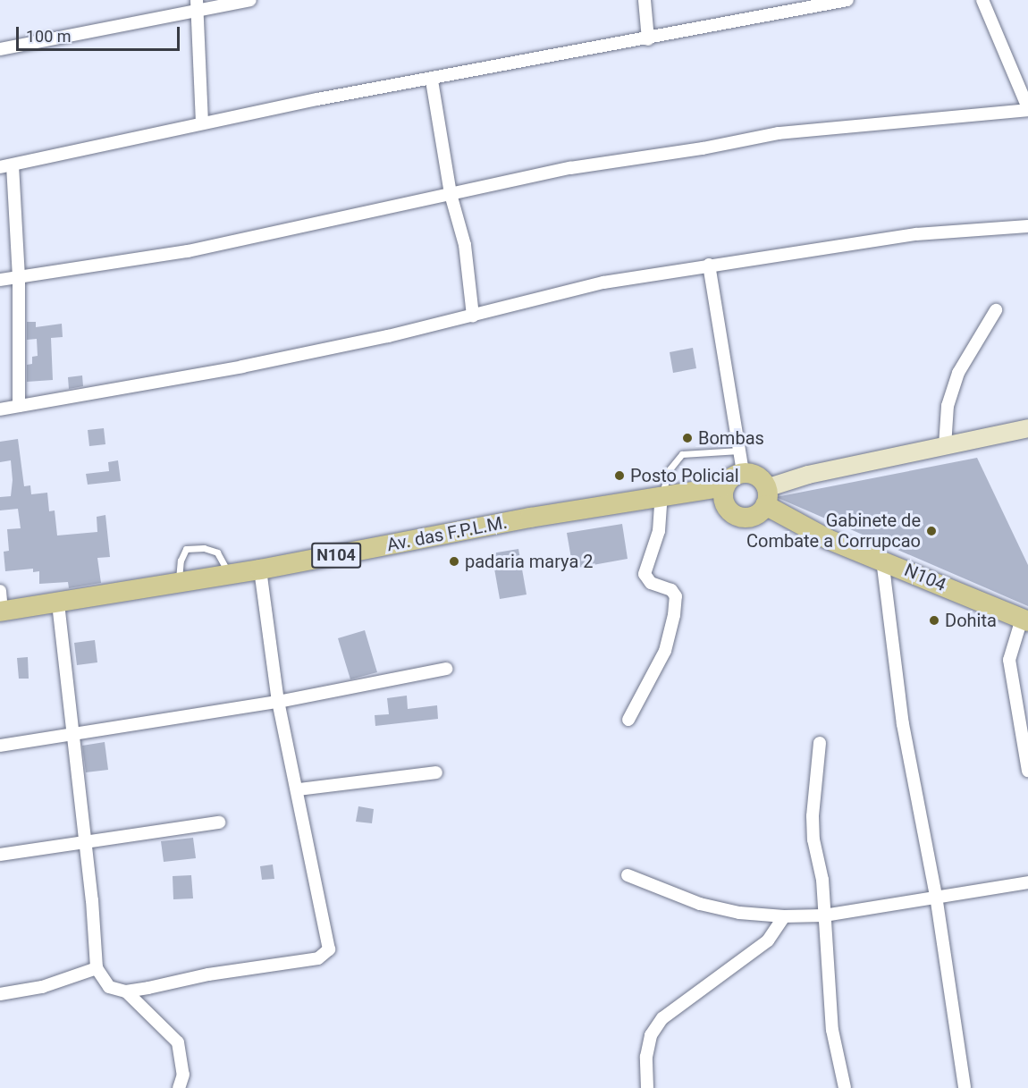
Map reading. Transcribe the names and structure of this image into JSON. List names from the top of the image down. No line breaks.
{"streets":{"main road":["Av. das F.P.L.M.","N104"]},"crossings":[["Av. das F.P.L.M.","N104"]],"places":["Bombas","Posto Policial","Gabinete de Combate a Corrupcao","padaria marya 2","Dohita"],"scale_bar":"100 m"}
